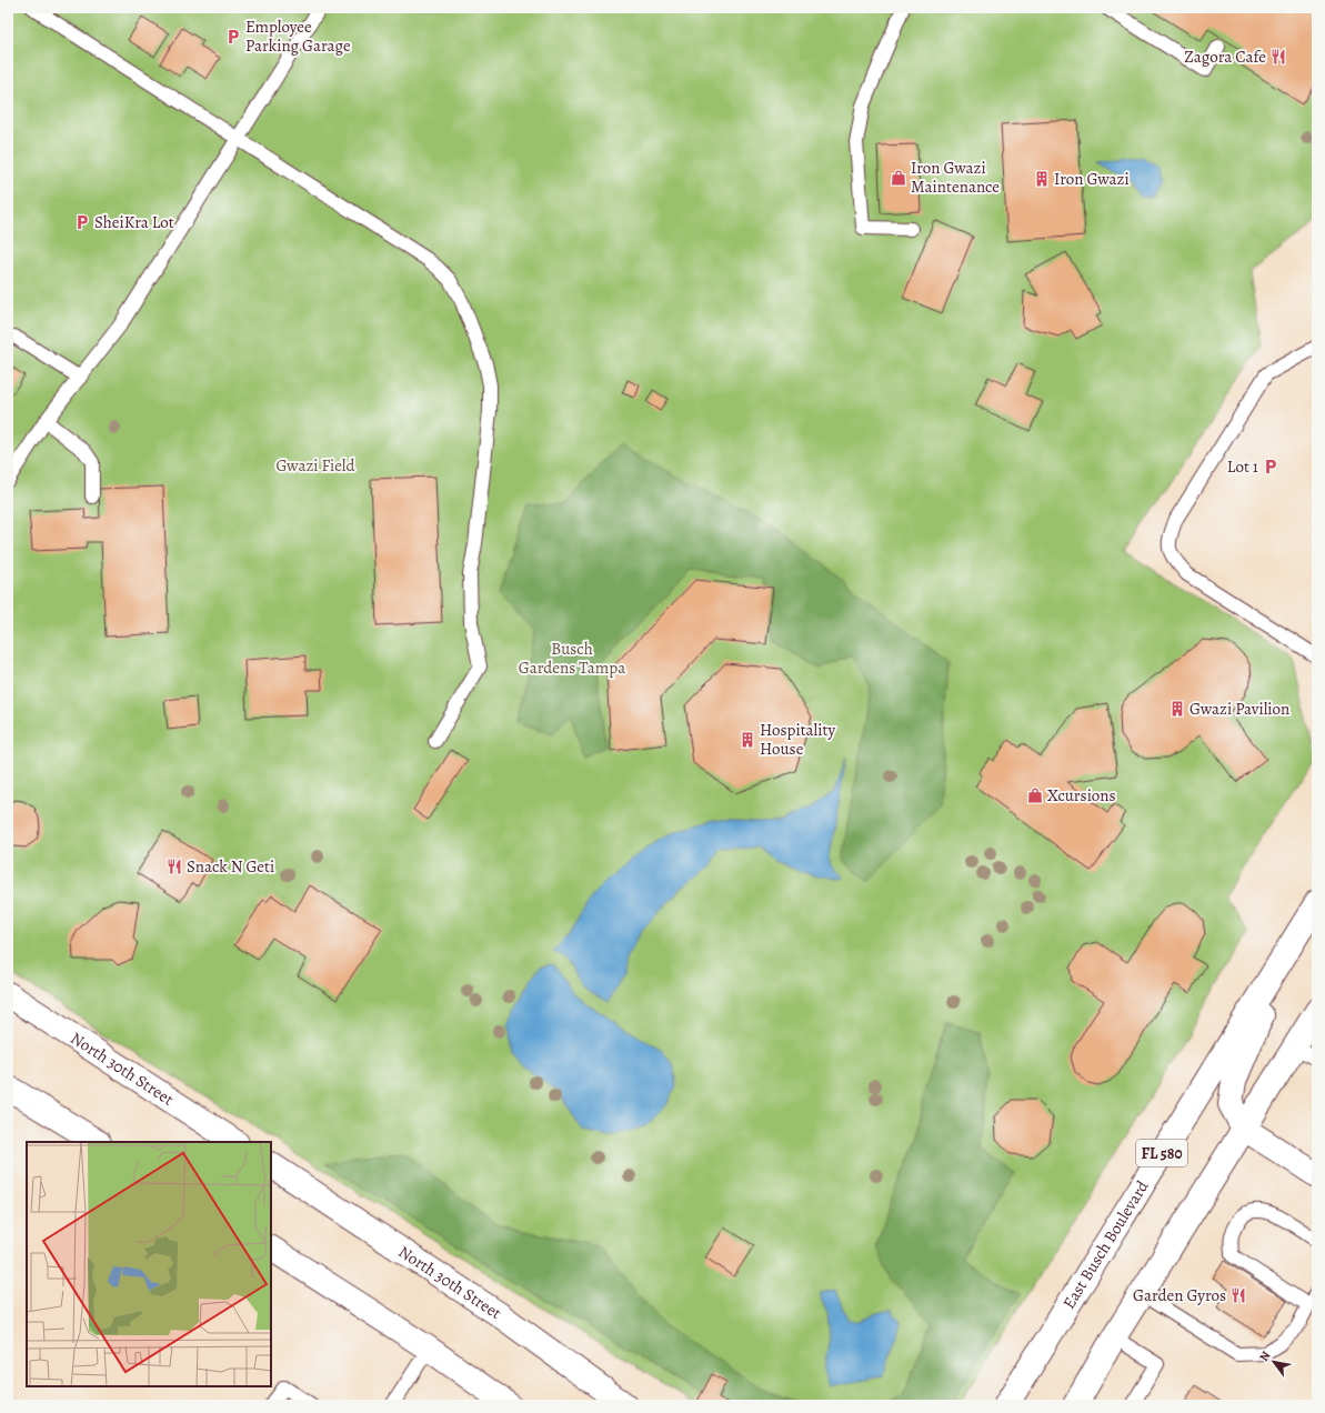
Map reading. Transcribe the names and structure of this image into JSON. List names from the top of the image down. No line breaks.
{"streets":{"main road":["North 30th Street","FL 580","East Busch Boulevard"]},"parks":["Gwazi Field","Busch Gardens Tampa"],"places":{"parking":["Employee Parking Garage","SheiKra Lot","Lot 1"],"restaurant":["Zagora Cafe","Snack N Geti","Garden Gyros"],"shop":["Iron Gwazi Maintenance","Xcursions"],"building":["Iron Gwazi","Gwazi Pavilion","Hospitality House"]},"north":"top left"}
